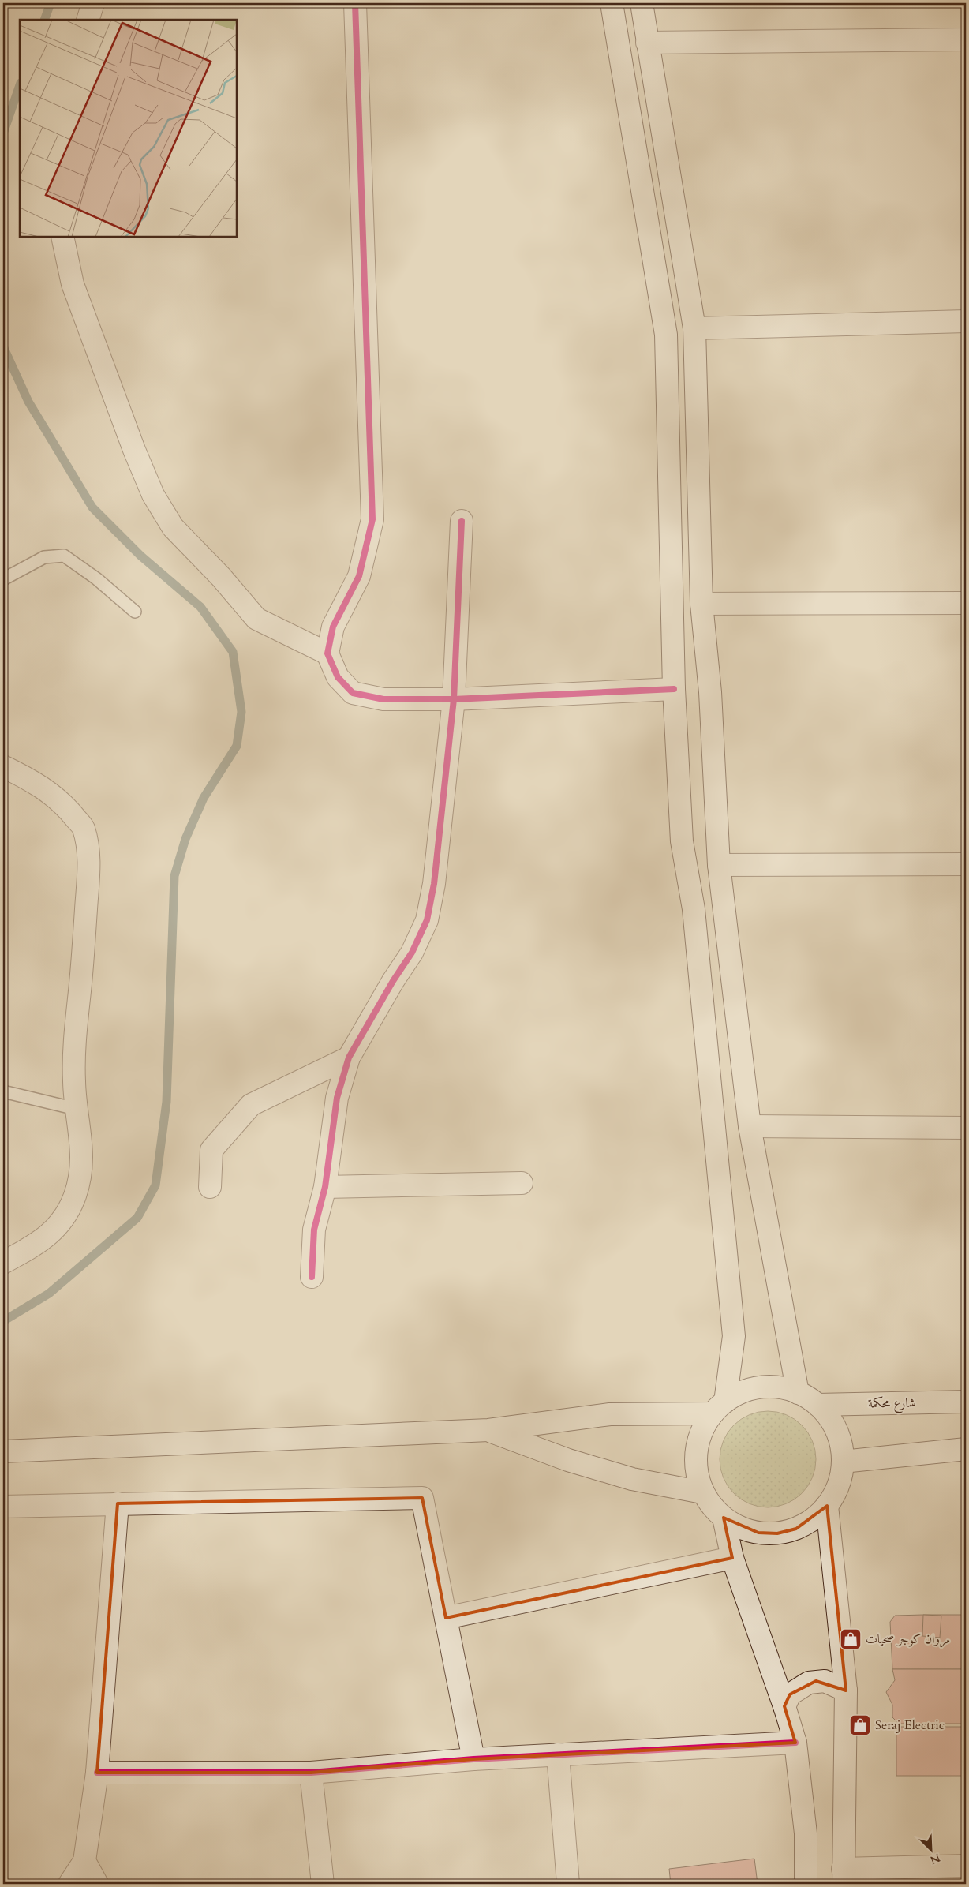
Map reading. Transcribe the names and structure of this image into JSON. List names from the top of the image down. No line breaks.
{"streets":{"street":["شارع محكمة"]},"places":{"shop":["مروان كوجر صحيات","Seraj Electric"]},"north":"bottom right"}
